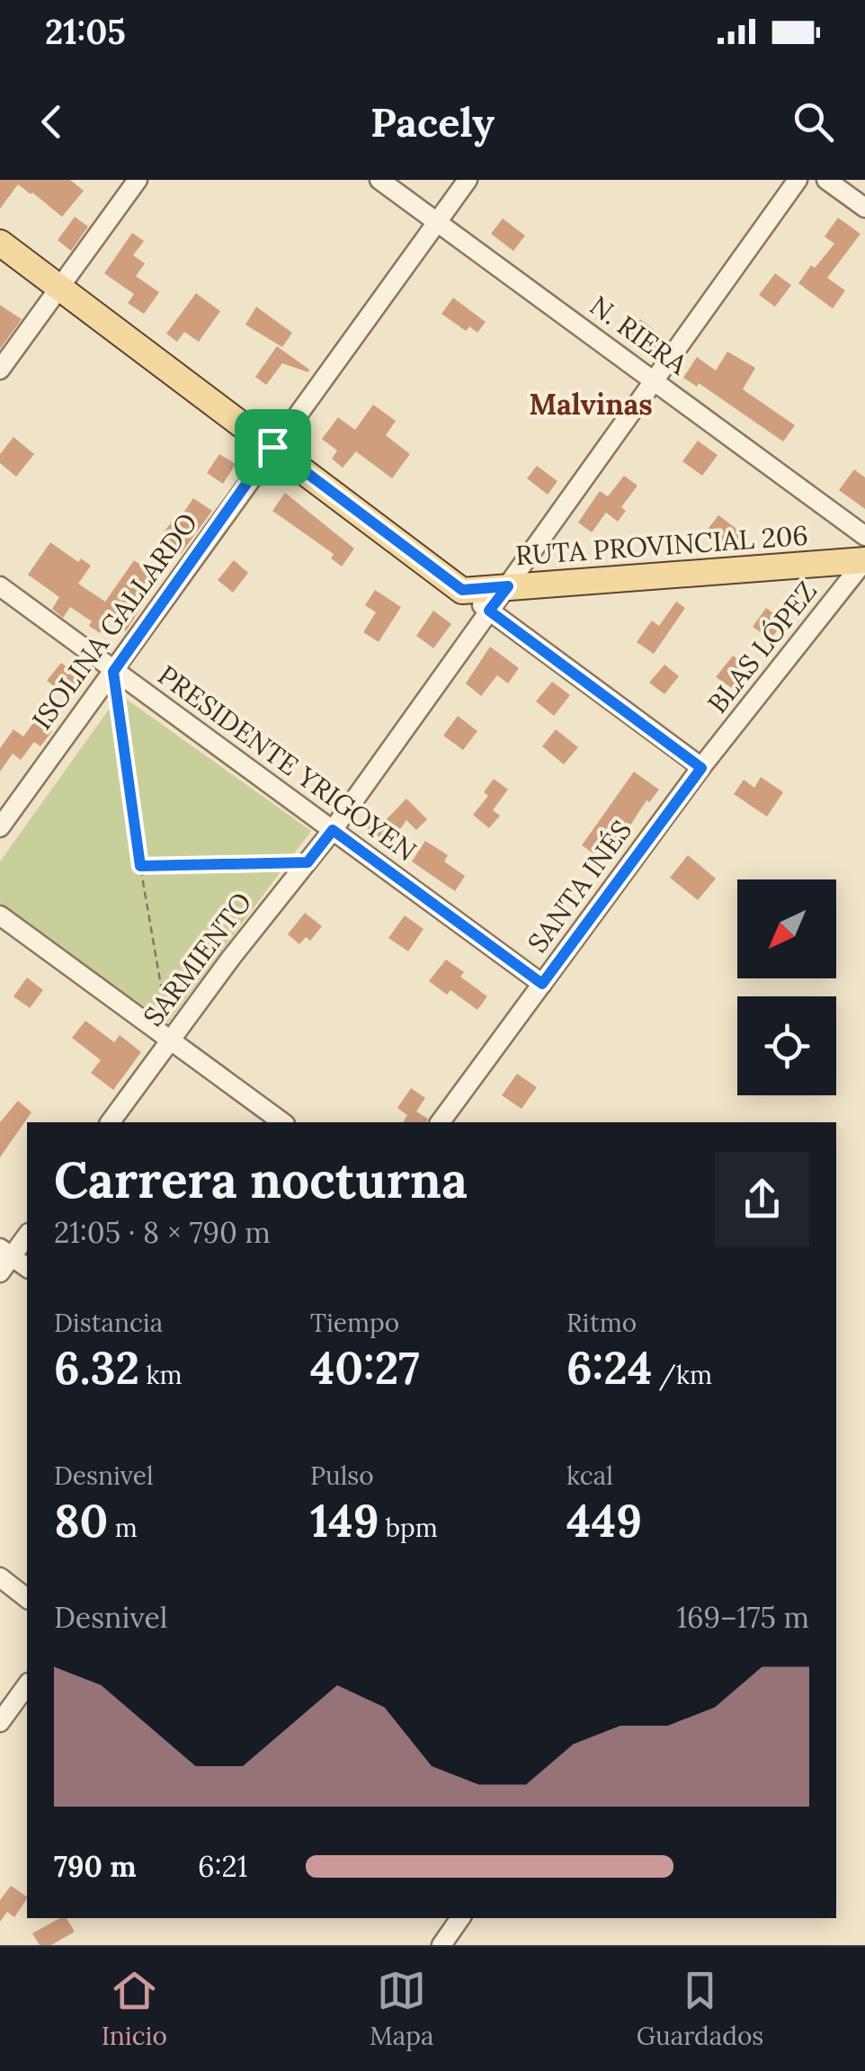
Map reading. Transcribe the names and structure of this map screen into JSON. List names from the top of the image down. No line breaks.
{"streets":{"main road":["RUTA PROVINCIAL 206"],"street":["N. RIERA","ISOLINA GALLARDO","BLAS LÓPEZ","PRESIDENTE YRIGOYEN","SANTA INÉS","SARMIENTO"]},"crossings":[["N. RIERA","ISOLINA GALLARDO"],["N. RIERA","SARMIENTO"],["RUTA PROVINCIAL 206","BLAS LÓPEZ"],["RUTA PROVINCIAL 206","SARMIENTO"],["ISOLINA GALLARDO","PRESIDENTE YRIGOYEN"],["BLAS LÓPEZ","SANTA INÉS"],["PRESIDENTE YRIGOYEN","SANTA INÉS"],["PRESIDENTE YRIGOYEN","SARMIENTO"]],"districts":["Malvinas"],"north":"bottom left","page":{"status":"21:05","header":"Pacely","heading":["Carrera nocturna","21:05 · 8 × 790 m"],"stats":[["Distancia","6.32 km"],["Tiempo","40:27"],["Ritmo","6:24 /km"],["Desnivel","80 m"],["Pulso","149 bpm"],["kcal","449"]],"chart":["Desnivel","169–175 m"],"list":[{"name":"790 m","note":"6:21"}],"tabs":["Inicio","Mapa","Guardados"]}}
